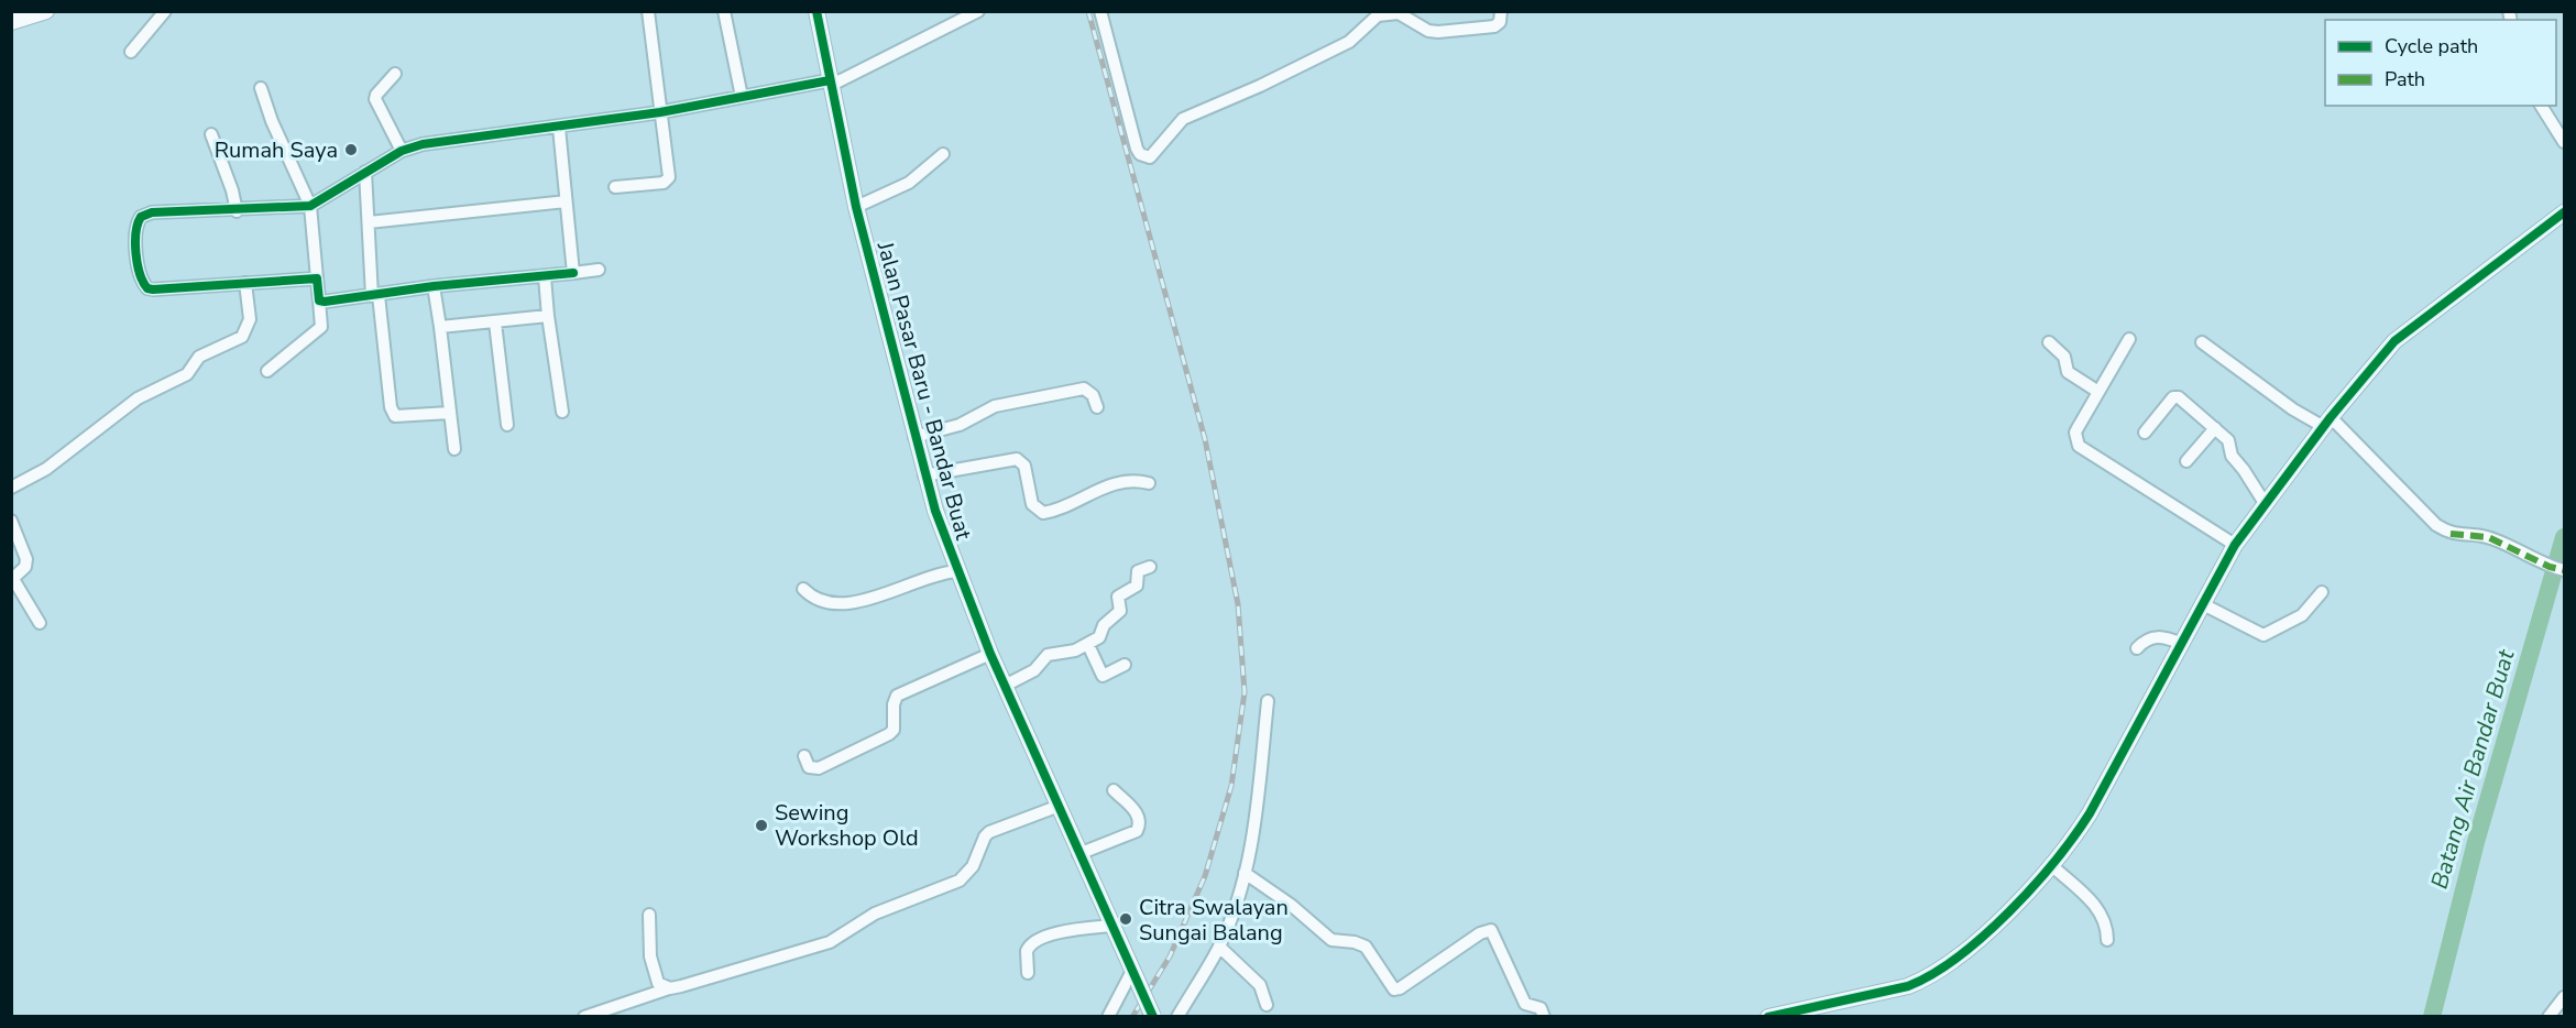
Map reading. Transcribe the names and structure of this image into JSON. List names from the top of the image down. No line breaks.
{"streets":{"street":["Jalan Pasar Baru - Bandar Buat"]},"water":["Batang Air Bandar Buat"],"places":["Rumah Saya","Sewing Workshop Old","Citra Swalayan Sungai Balang"],"legend":["Cycle path","Path"]}
